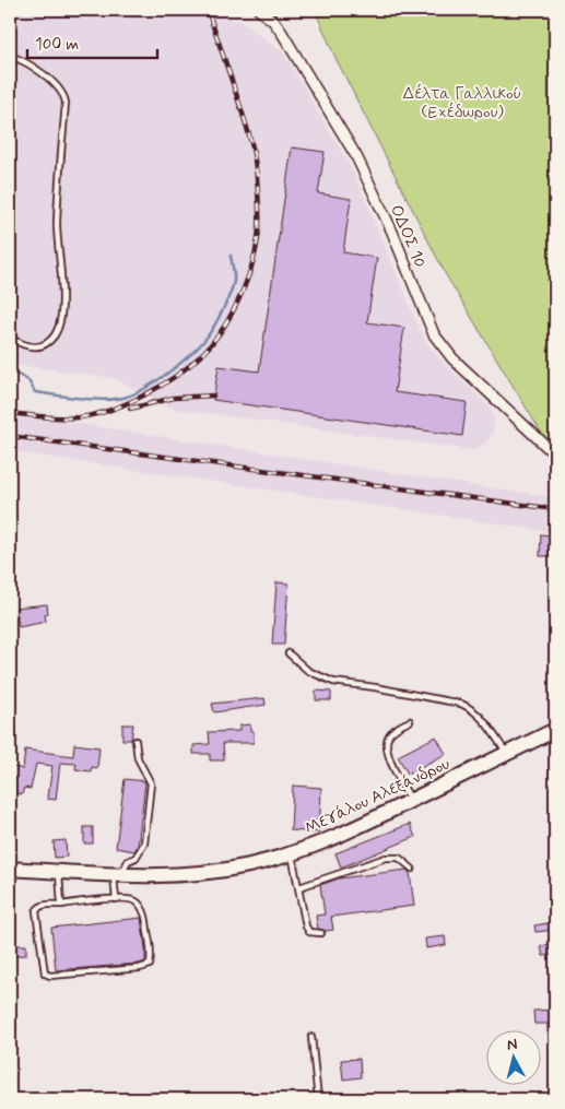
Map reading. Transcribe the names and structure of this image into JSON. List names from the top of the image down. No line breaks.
{"streets":{"street":["ΟΔΟΣ 10","Μεγάλου Αλεξάνδρου"]},"parks":["Δέλτα Γαλλικού (Εχέδωρου)"],"scale_bar":"100 m","north":"top"}
